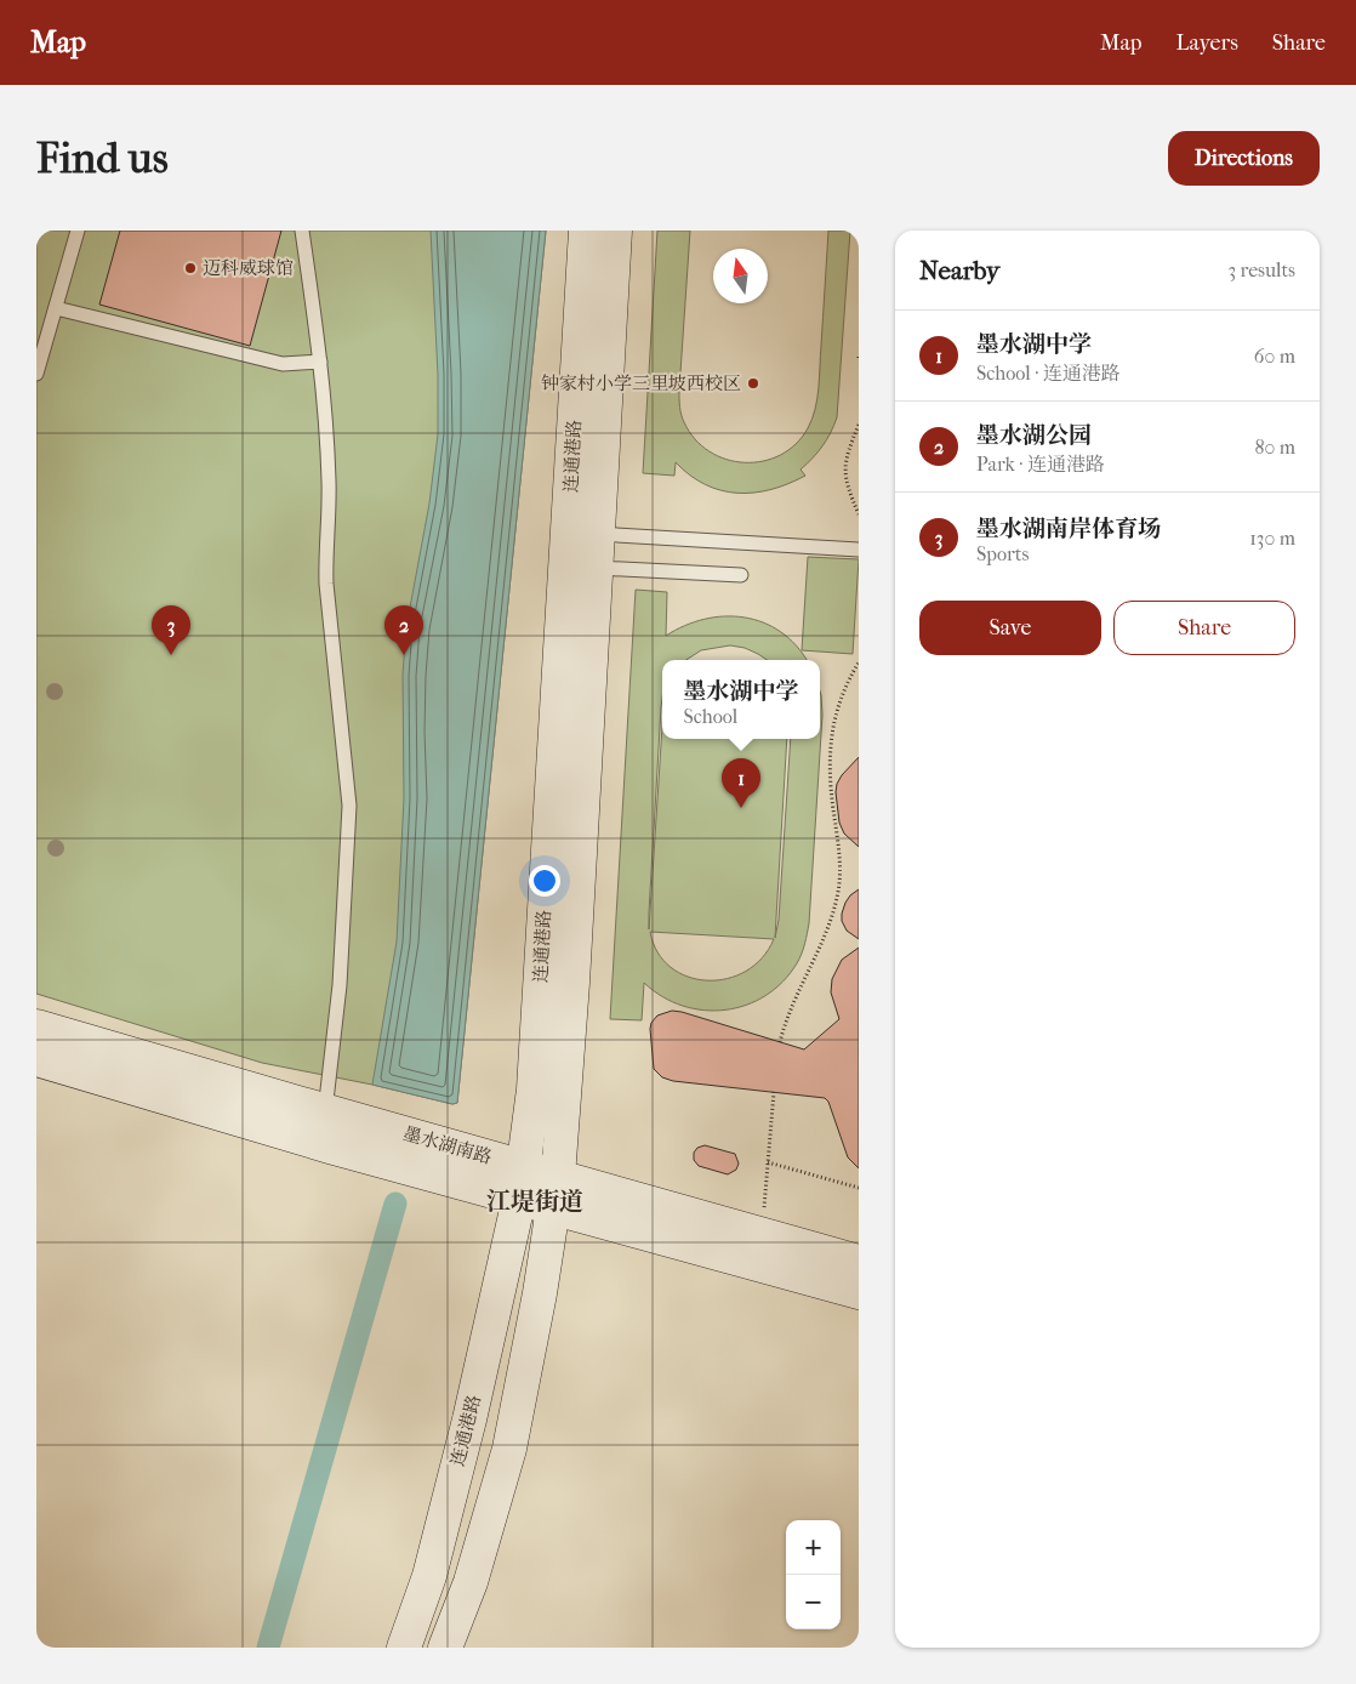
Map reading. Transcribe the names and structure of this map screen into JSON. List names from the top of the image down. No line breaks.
{"streets":{"street":["连通港路","墨水湖南路"]},"crossings":[["连通港路","墨水湖南路"]],"districts":["江堤街道"],"places":["迈科威球馆","钟家村小学三里坡西校区"],"north":"top","page":{"header":"Map","nav":["Map","Layers","Share"],"buttons":["Directions",["Save","Share"]],"title":"Find us","heading":["Nearby","3 results"],"list":[{"mark":"1","name":"墨水湖中学","note":"School · 连通港路","value":"60 m"},{"mark":"2","name":"墨水湖公园","note":"Park · 连通港路","value":"80 m"},{"mark":"3","name":"墨水湖南岸体育场","note":"Sports","value":"130 m"}],"pins":["2","3","1"],"popup":["墨水湖中学","School"],"map_buttons":["+","−"]}}
